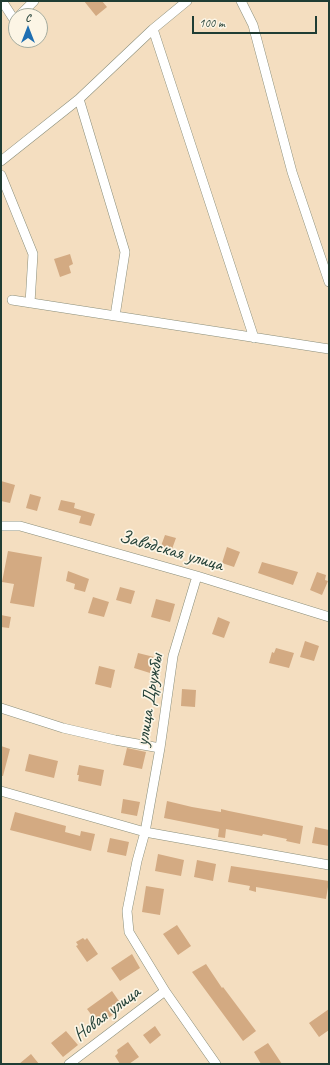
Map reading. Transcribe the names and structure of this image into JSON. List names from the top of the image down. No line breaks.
{"streets":{"street":["Заводская улица","улица Дружбы","Новая улица"]},"crossings":[["Заводская улица","улица Дружбы"],["улица Дружбы","Новая улица"]],"scale_bar":"100 m","north":"top"}
